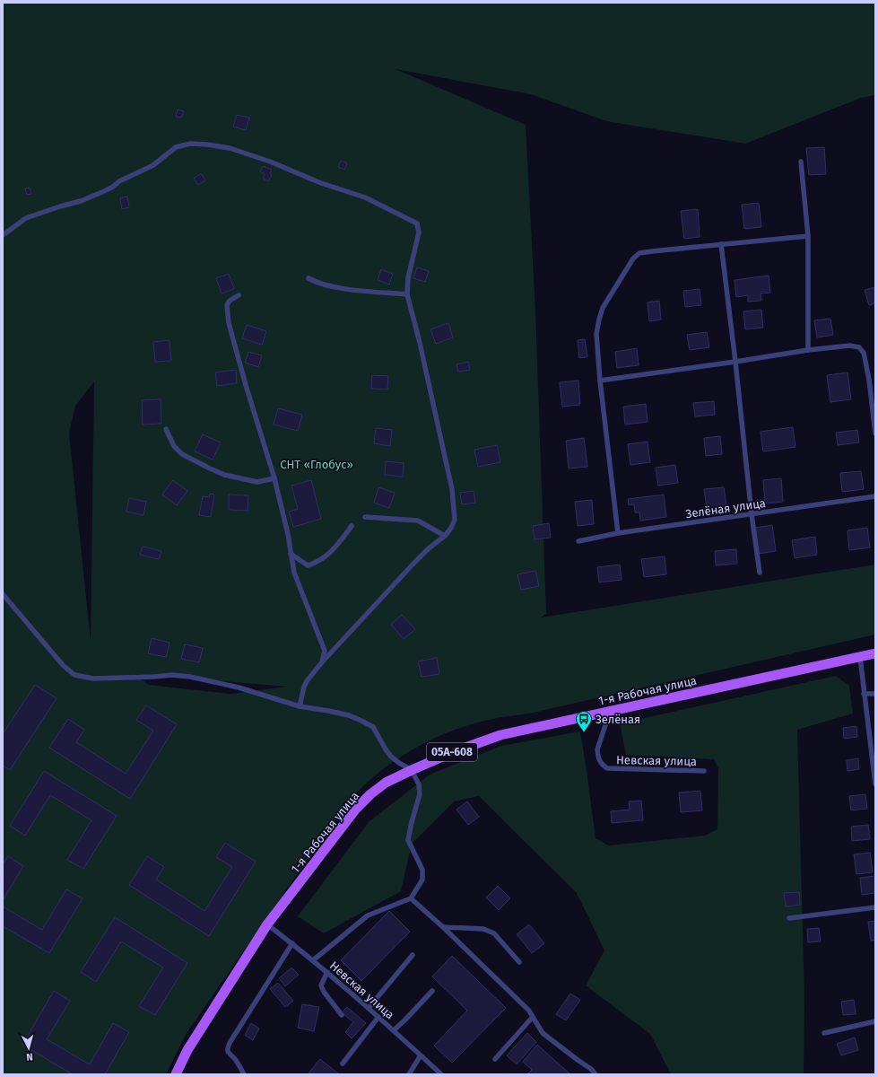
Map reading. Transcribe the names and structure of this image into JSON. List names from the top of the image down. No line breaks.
{"streets":{"main road":["1-я Рабочая улица","05А-608"],"lane":["Зелёная улица","Невская улица"]},"crossings":[["1-я Рабочая улица","Невская улица"]],"parks":["СНТ «Глобус»"],"places":{"bus stop":["Зелёная"]},"north":"bottom"}
